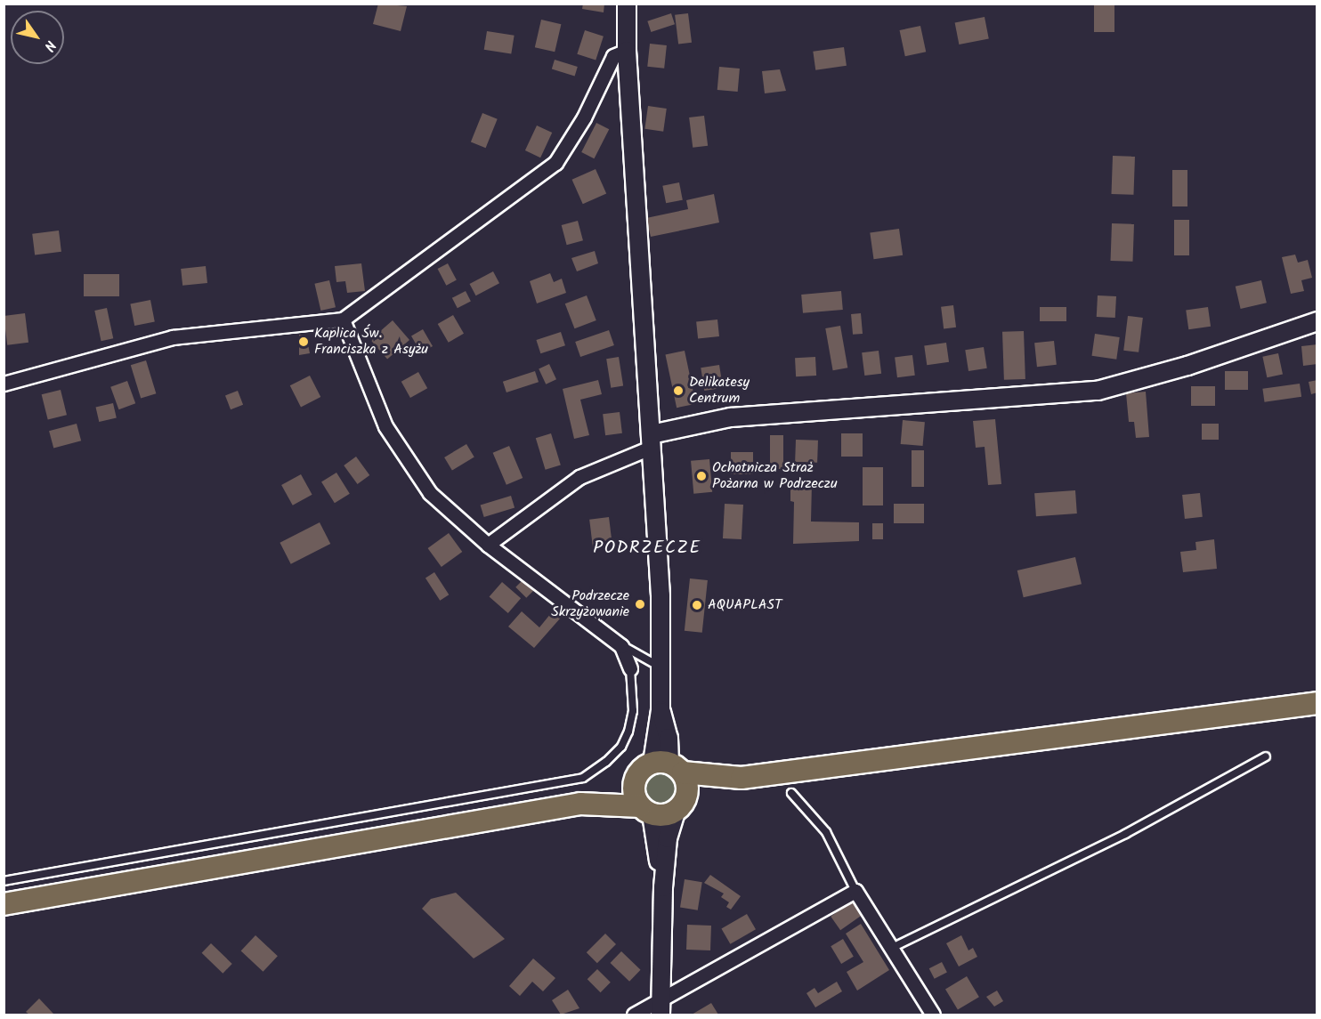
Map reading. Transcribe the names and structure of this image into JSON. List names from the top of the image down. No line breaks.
{"districts":["PODRZECZE"],"places":["Kaplica Św. Franciszka z Asyżu","Delikatesy Centrum","Ochotnicza Straż Pożarna w Podrzeczu","Podrzecze Skrzyżowanie","AQUAPLAST"],"north":"bottom right"}
